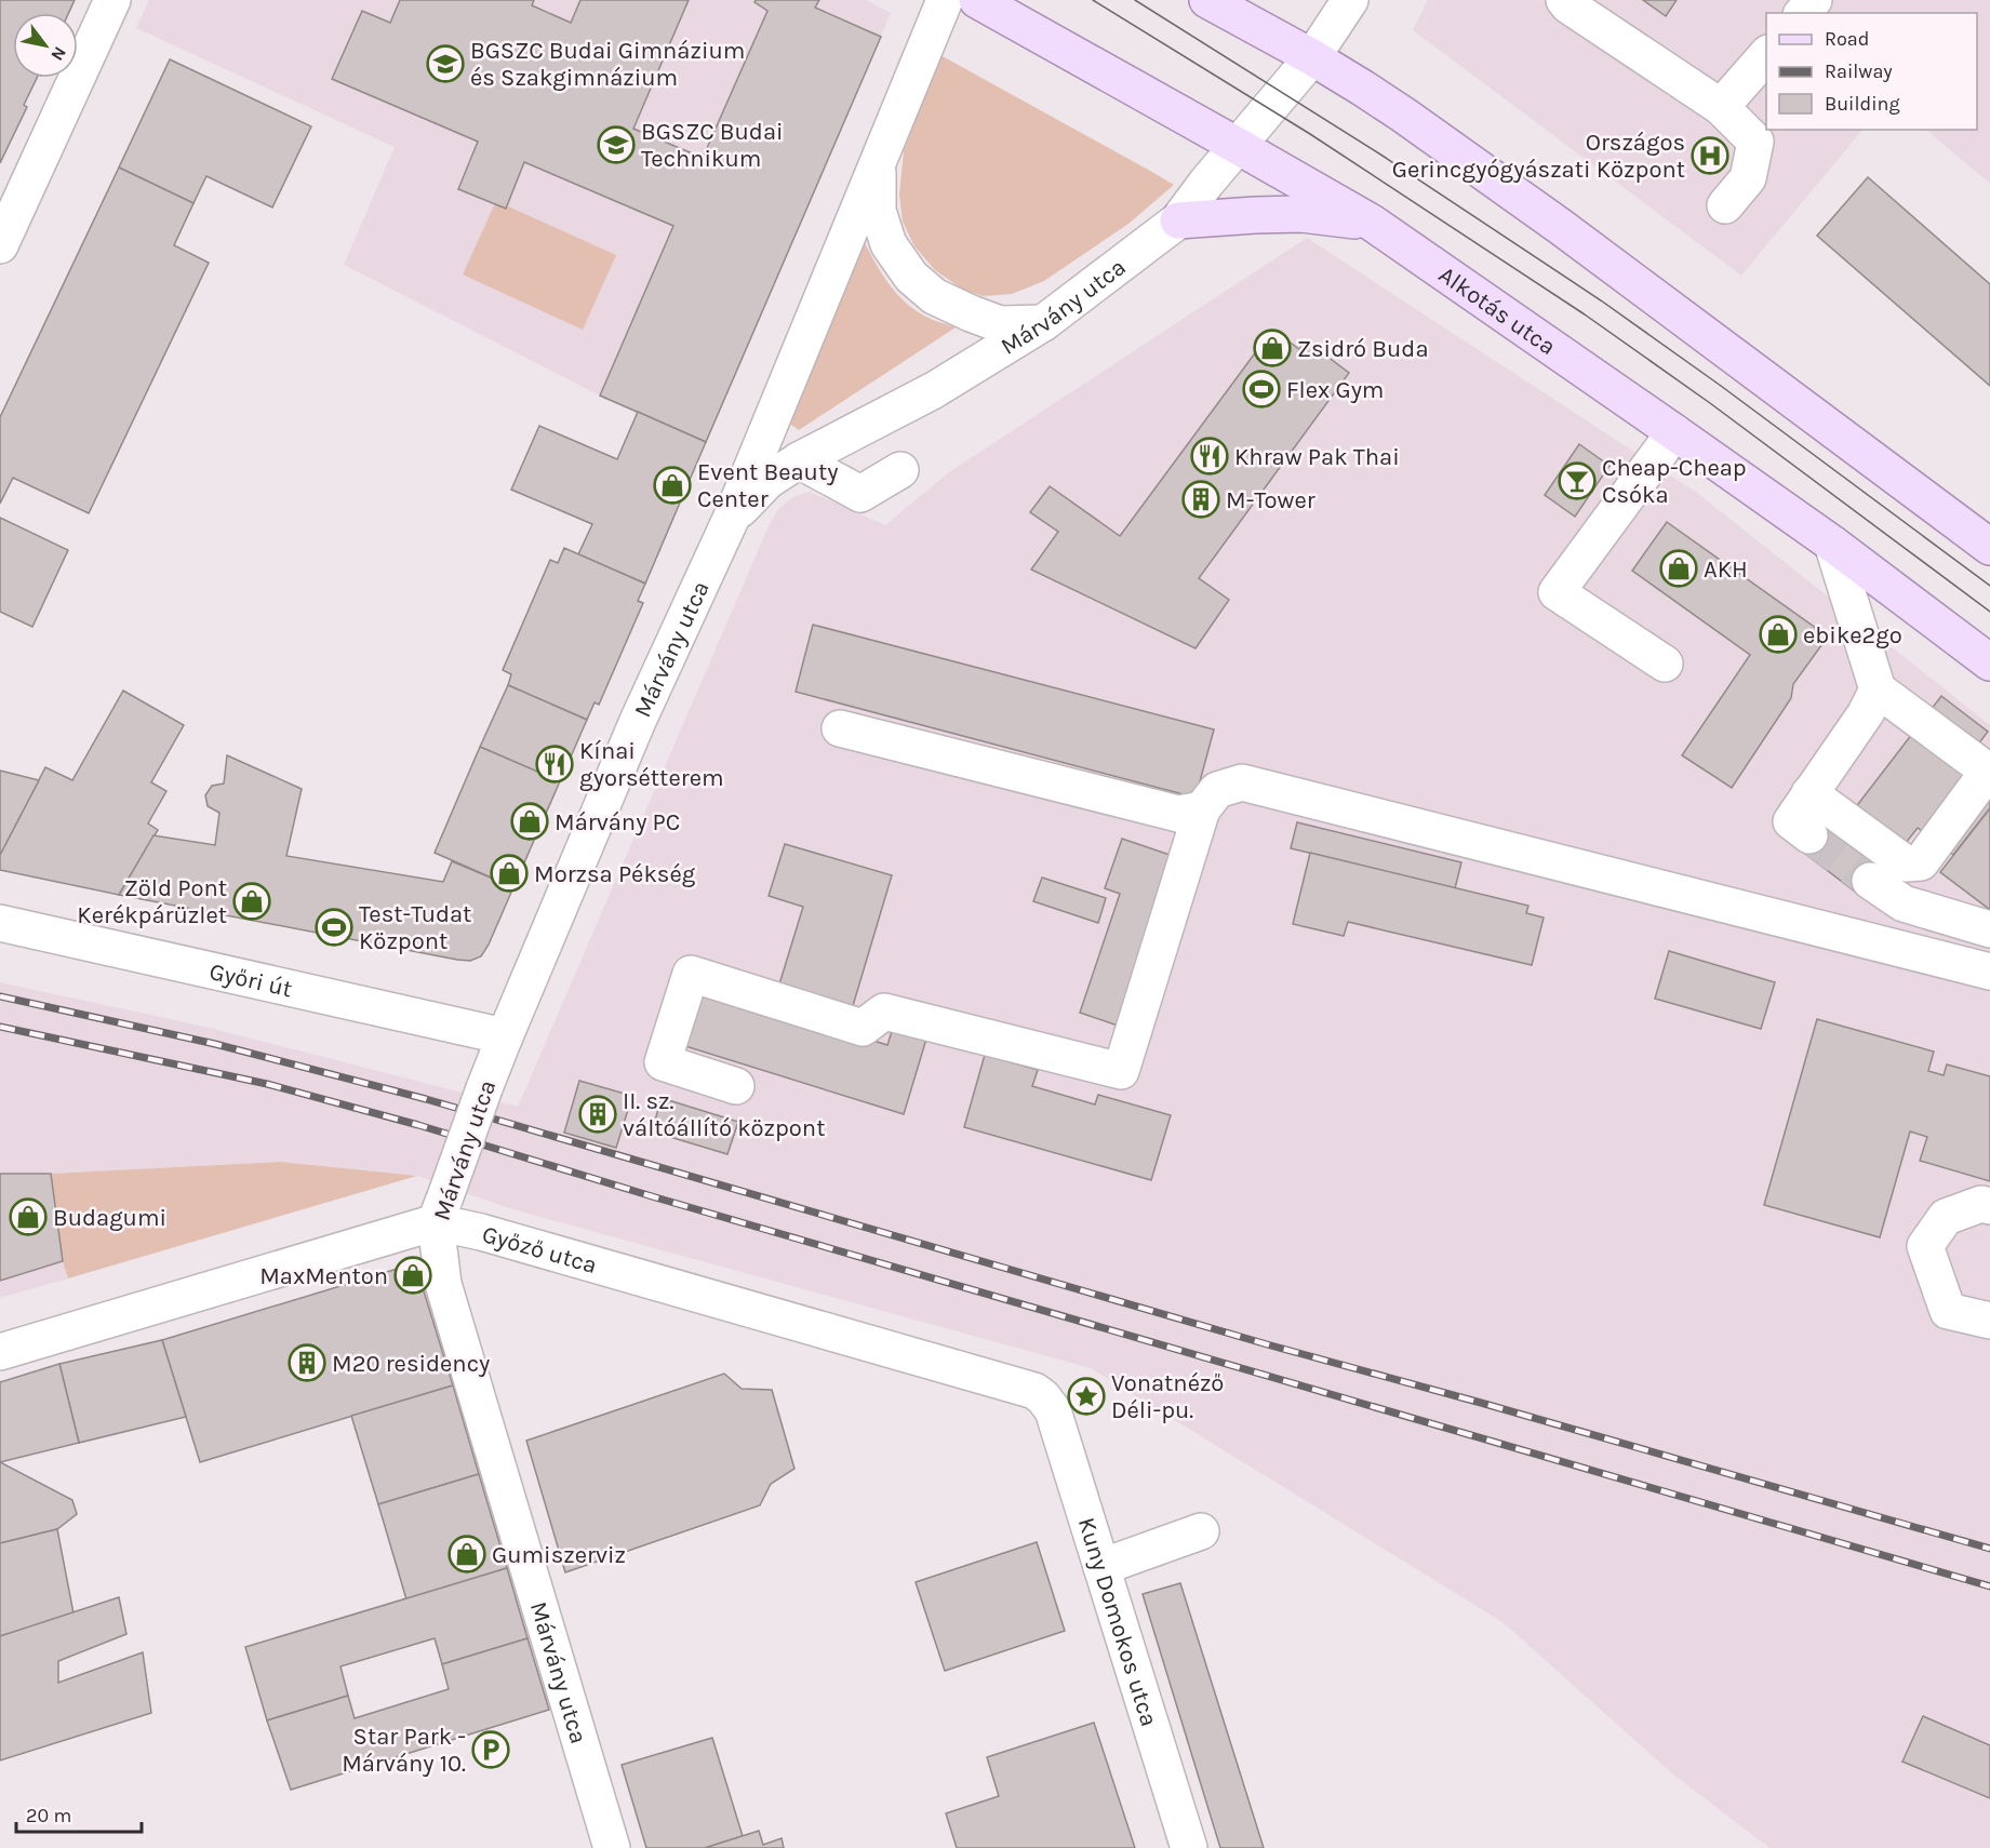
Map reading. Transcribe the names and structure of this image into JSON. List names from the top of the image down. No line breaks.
{"streets":{"main road":["Alkotás utca"],"street":["Márvány utca","Győri út","Győző utca","Kuny Domokos utca"]},"crossings":[["Márvány utca","Alkotás utca"],["Márvány utca","Győri út"],["Márvány utca","Győző utca"],["Győző utca","Kuny Domokos utca"]],"places":{"school or university":["BGSZC Budai Gimnázium és Szakgimnázium","BGSZC Budai Technikum"],"hospital":["Országos Gerincgyógyászati Központ"],"shop":["Zsidró Buda","Event Beauty Center","AKH","ebike2go","Márvány PC","Morzsa Pékség","Zöld Pont Kerékpárüzlet","Budagumi","MaxMenton","Gumiszerviz"],"sports":["Flex Gym","Test-Tudat Központ"],"restaurant":["Khraw Pak Thai","Kínai gyorsétterem"],"bar":["Cheap-Cheap Csóka"],"building":["M-Tower","II. sz. váltóállító központ","M20 residency"],"place":["Vonatnéző Déli-pu."],"parking":["Star Park - Márvány 10."]},"legend":["Road","Railway","Building"],"scale_bar":"20 m","north":"bottom right"}
